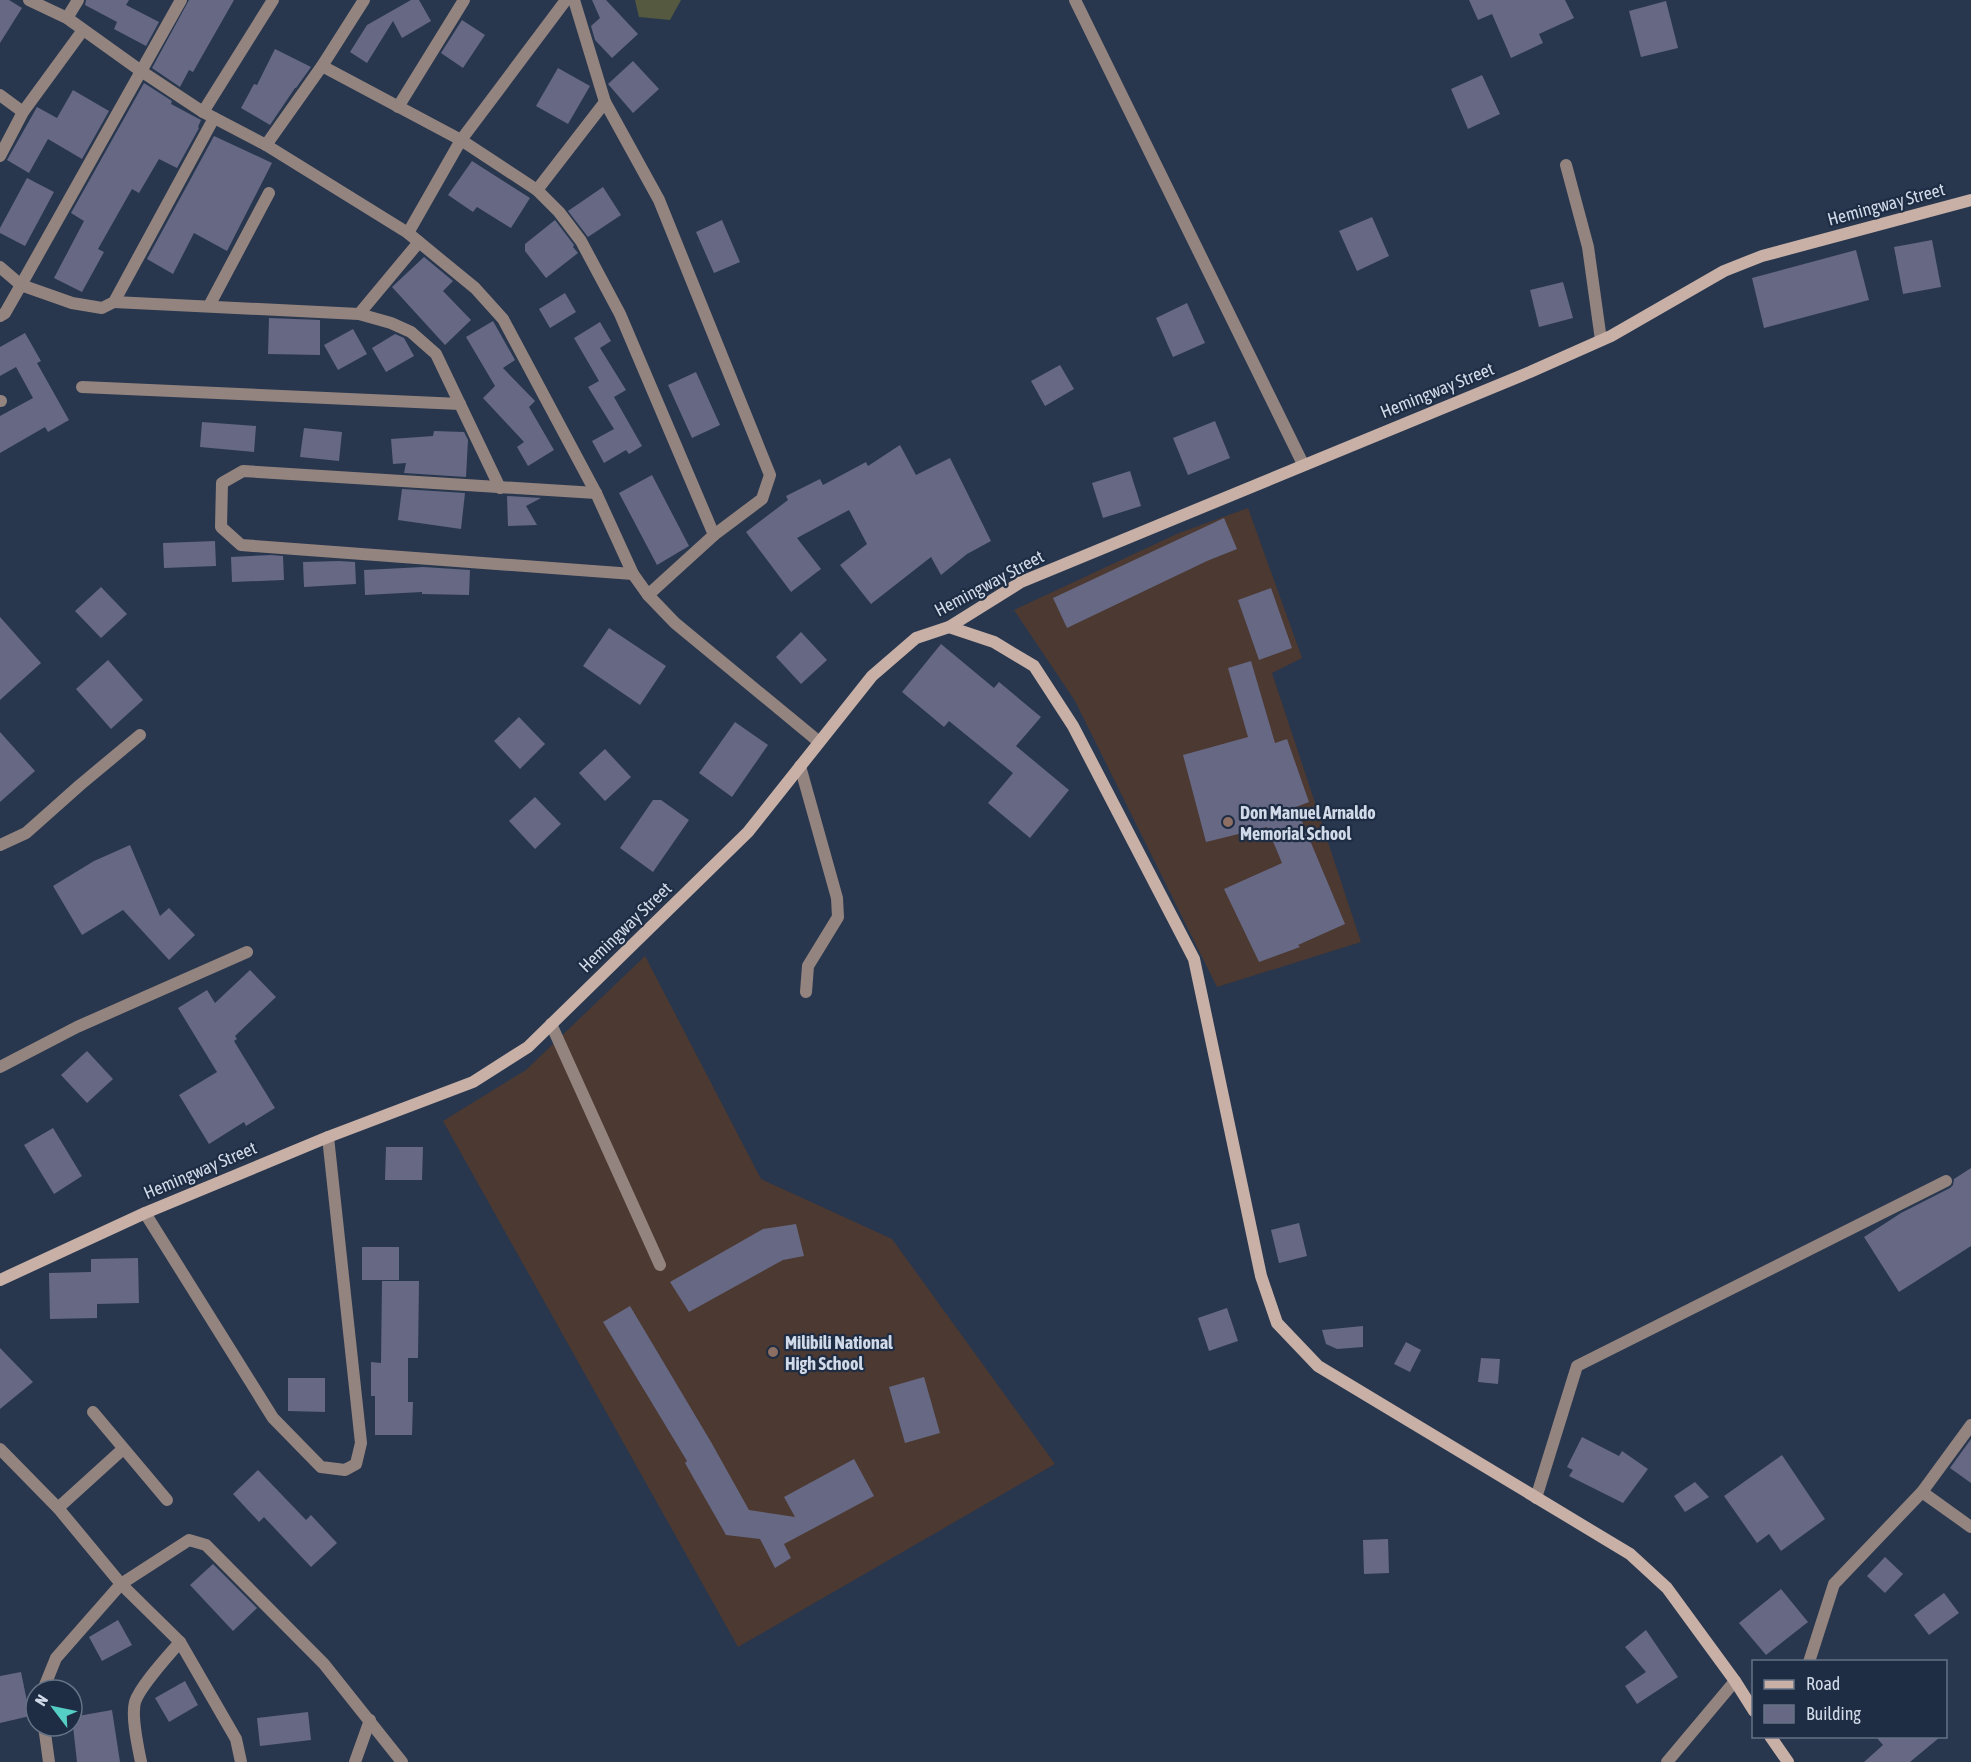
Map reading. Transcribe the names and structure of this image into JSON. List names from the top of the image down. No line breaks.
{"streets":{"main road":["Hemingway Street"]},"places":["Don Manuel Arnaldo Memorial School","Milibili National High School"],"legend":["Road","Building"],"north":"top left"}
